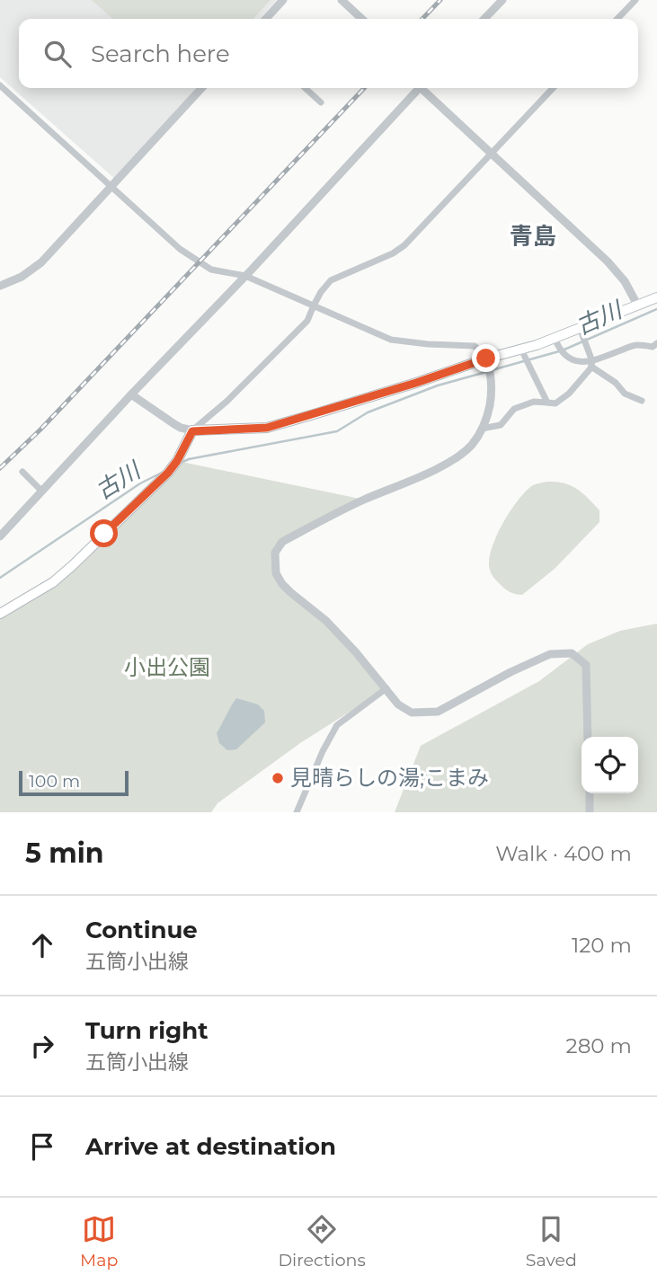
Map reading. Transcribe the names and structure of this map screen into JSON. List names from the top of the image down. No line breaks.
{"districts":["青島"],"water":["古川"],"parks":["小出公園"],"places":["見晴らしの湯;こまみ"],"scale_bar":"100 m","page":{"search":"Search here","scale":"100 m","heading":["5 min","Walk · 400 m"],"list":[["Continue","五筒小出線","120 m"],["Turn right","五筒小出線","280 m"],"Arrive at destination"],"nav":["Map","Directions","Saved"]}}
